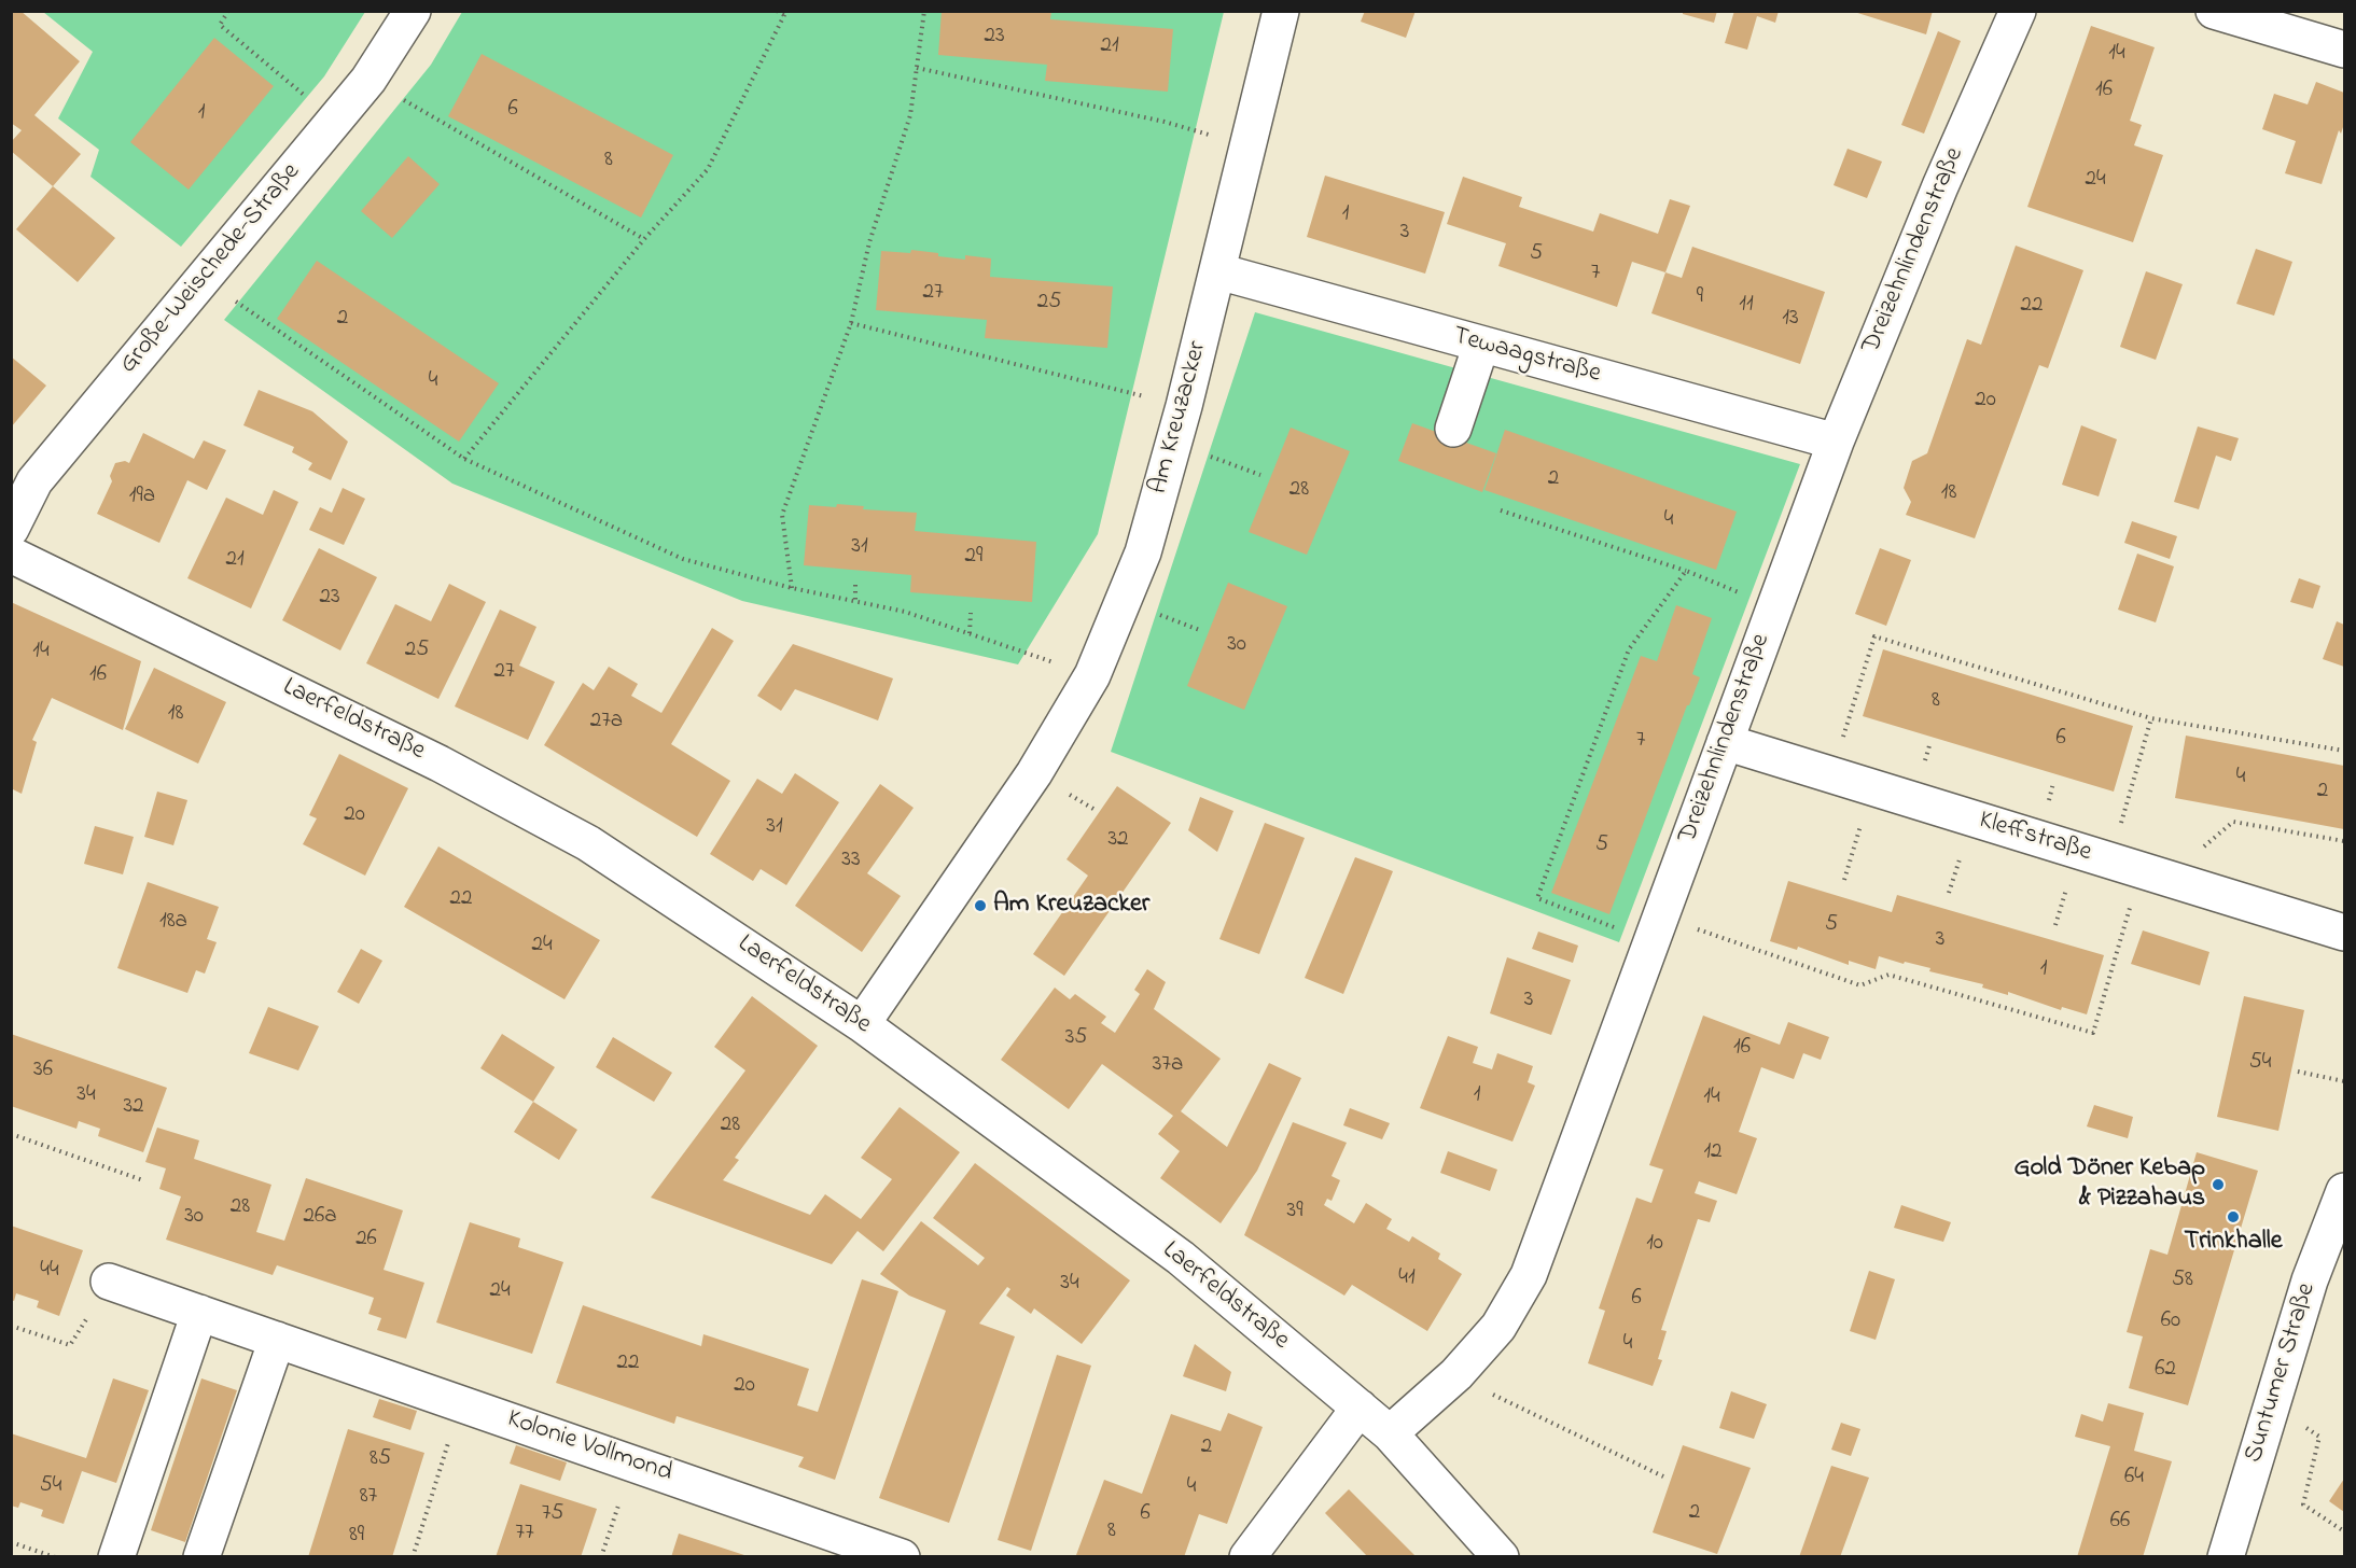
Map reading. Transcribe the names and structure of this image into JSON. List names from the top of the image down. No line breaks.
{"streets":{"street":["Dreizehnlindenstraße","Große-Weischede-Straße","Tewaagstraße","Am Kreuzacker","Laerfeldstraße","Kleffstraße","Suntumer Straße","Kolonie Vollmond"]},"crossings":[["Dreizehnlindenstraße","Tewaagstraße"],["Dreizehnlindenstraße","Laerfeldstraße"],["Dreizehnlindenstraße","Kleffstraße"],["Tewaagstraße","Am Kreuzacker"],["Am Kreuzacker","Laerfeldstraße"]],"places":["Am Kreuzacker","Gold Döner Kebap & Pizzahaus","Trinkhalle"],"house_numbers":["23","21","14","16","6","1","8","24","1","3","5","7","27","9","25","11","22","2","13","4","20","2","28","18","19a","4","31","29","21","23","30","25","14","27","16","8","18","27a","6","7","4","2","20","31","32","5","33","22","18a","5","3","24","1","3","35","16","54","37a","36","34","1","14","32","28","12","28","39","30","26a","26","10","44","41","58","34","24","6","60","4","22","62","20","2","85","64","54","4","87","2","75","6","66","8","77","89"]}
